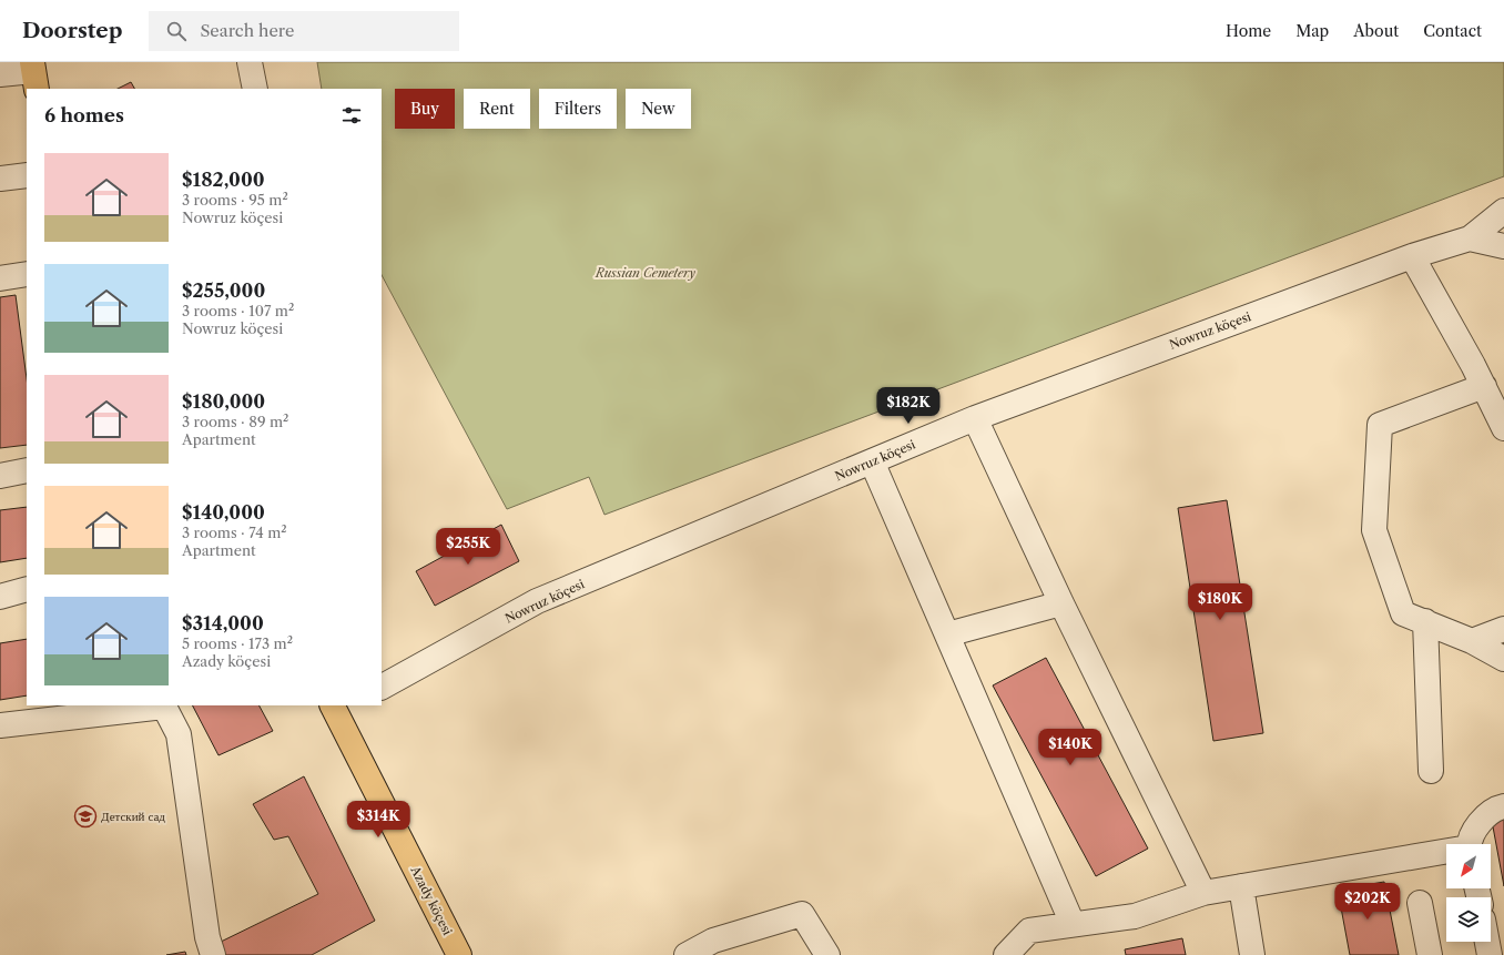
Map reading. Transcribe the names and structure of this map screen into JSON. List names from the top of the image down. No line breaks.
{"streets":{"main road":["Azady köçesi"],"street":["Nowruz köçesi"]},"parks":["Russian Cemetery"],"places":{"school or university":["Детский сад"]},"north":"bottom left","page":{"header":"Doorstep","search":"Search here","nav":["Home","Map","About","Contact"],"chip":["Buy","Rent","Filters","New"],"heading":"6 homes","list":[{"name":"$182,000","note":"3 rooms · 95 m² · Nowruz köçesi"},{"name":"$255,000","note":"3 rooms · 107 m² · Nowruz köçesi"},{"name":"$180,000","note":"3 rooms · 89 m² · Apartment"},{"name":"$140,000","note":"3 rooms · 74 m² · Apartment"},{"name":"$314,000","note":"5 rooms · 173 m² · Azady köçesi"}],"price":["$182K","$255K","$180K","$140K","$314K","$202K"]}}
